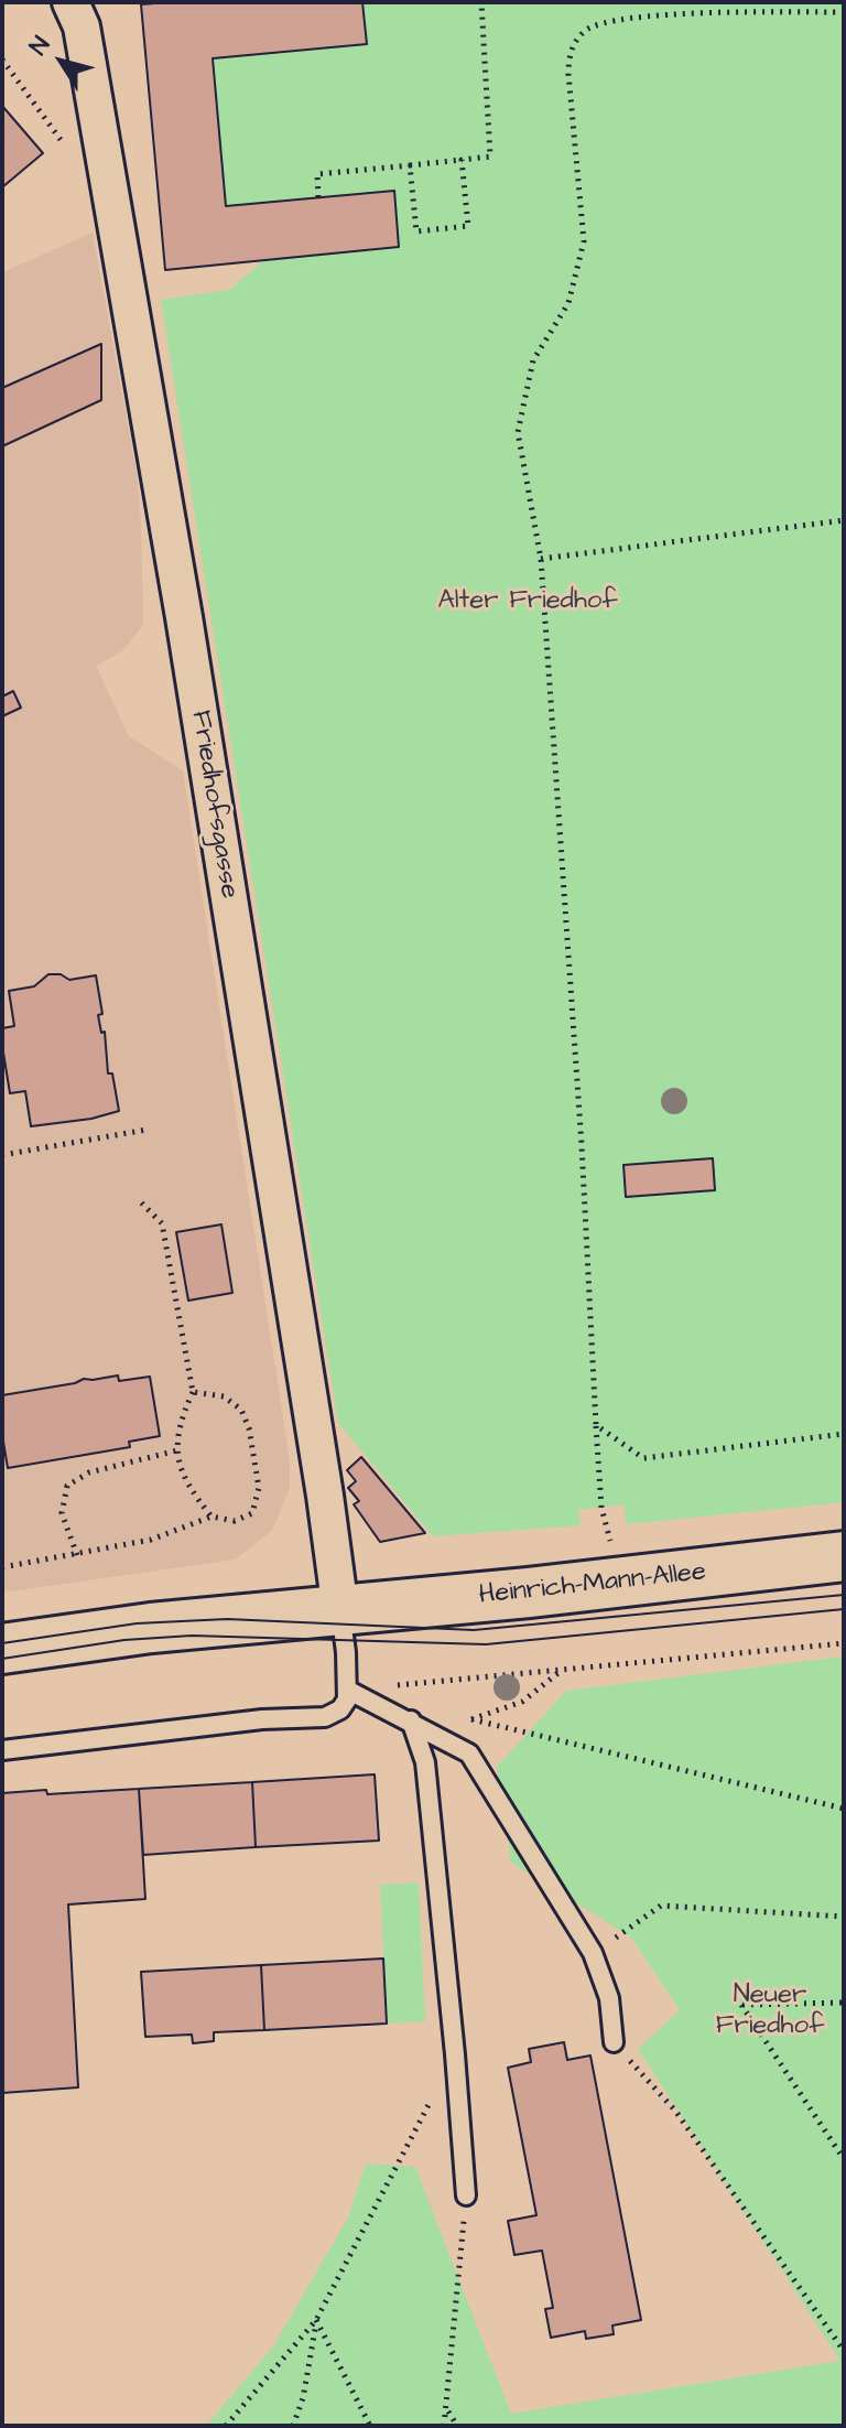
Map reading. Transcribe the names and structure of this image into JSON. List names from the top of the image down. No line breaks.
{"streets":{"main road":["Heinrich-Mann-Allee"],"street":["Friedhofsgasse"]},"crossings":[["Friedhofsgasse","Heinrich-Mann-Allee"]],"parks":["Alter Friedhof","Neuer Friedhof"],"north":"top left"}
